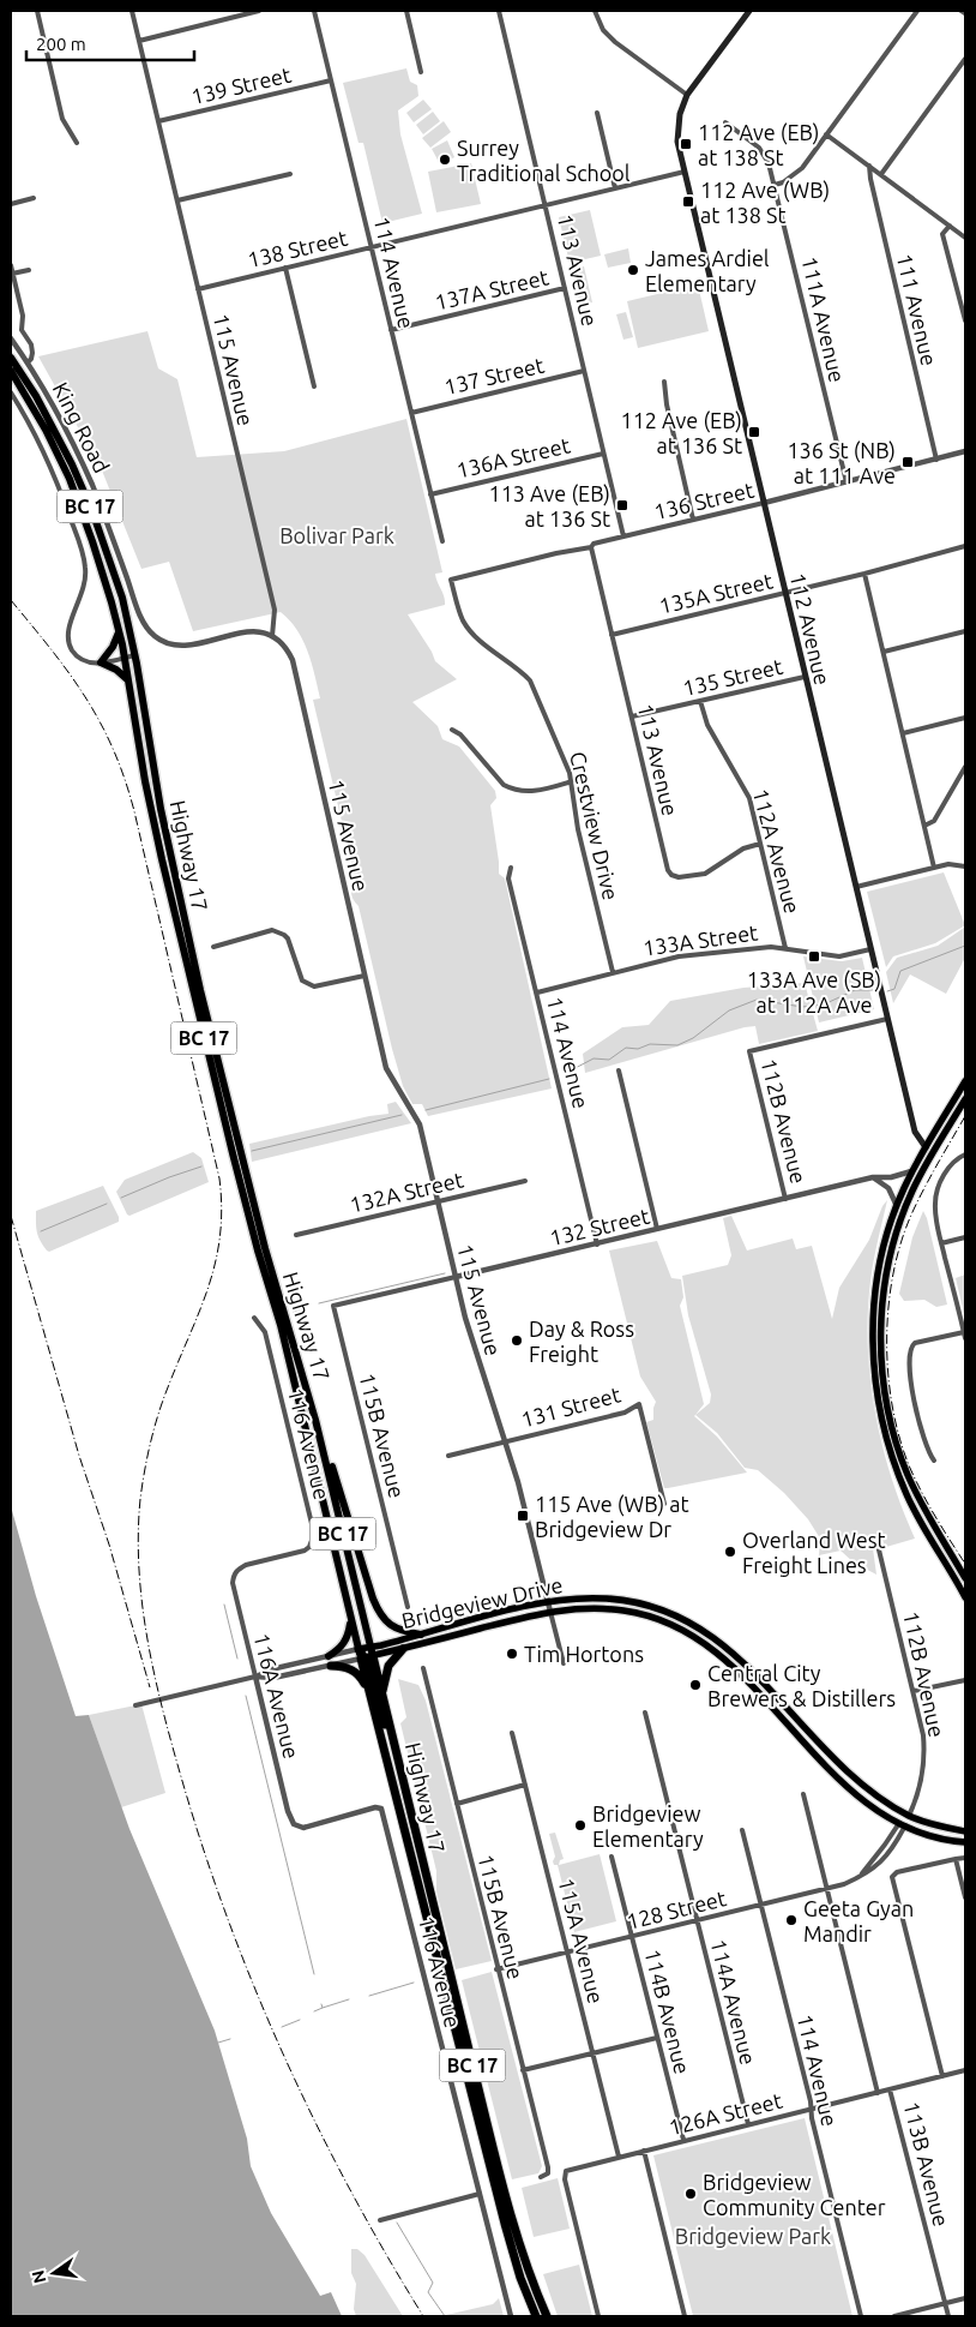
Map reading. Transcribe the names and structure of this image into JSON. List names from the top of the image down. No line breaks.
{"streets":{"highway":["BC 17","Highway 17"],"main road":["112 Avenue","Bridgeview Drive"],"street":["139 Street","138 Street","113 Avenue","114 Avenue","137A Street","111 Avenue","111A Avenue","115 Avenue","137 Street","King Road","136A Street","136 Street","135A Street","135 Street","Crestview Drive","112A Avenue","133A Street","112B Avenue","132A Street","132 Street","131 Street","115B Avenue","116 Avenue","116A Avenue","128 Street","115A Avenue","114A Avenue","114B Avenue","126A Street","113B Avenue"]},"crossings":[["139 Street","114 Avenue"],["139 Street","115 Avenue"],["138 Street","113 Avenue"],["138 Street","114 Avenue"],["138 Street","115 Avenue"],["138 Street","112 Avenue"],["113 Avenue","137A Street"],["113 Avenue","137 Street"],["113 Avenue","136A Street"],["113 Avenue","136 Street"],["113 Avenue","135A Street"],["113 Avenue","135 Street"],["113 Avenue","112A Avenue"],["114 Avenue","137A Street"],["114 Avenue","137 Street"],["114 Avenue","136A Street"],["114 Avenue","133A Street"],["114 Avenue","132 Street"],["114 Avenue","128 Street"],["114 Avenue","126A Street"],["111 Avenue","136 Street"],["111A Avenue","136 Street"],["115 Avenue","King Road"],["115 Avenue","132A Street"],["115 Avenue","132 Street"],["115 Avenue","131 Street"],["115 Avenue","Bridgeview Drive"],["136 Street","112 Avenue"],["136 Street","Crestview Drive"],["135A Street","112 Avenue"],["112 Avenue","135 Street"],["112 Avenue","133A Street"],["112 Avenue","112B Avenue"],["135 Street","112A Avenue"],["Crestview Drive","133A Street"],["112A Avenue","133A Street"],["Highway 17","Bridgeview Drive"],["112B Avenue","132 Street"],["112B Avenue","Bridgeview Drive"],["112B Avenue","128 Street"],["132 Street","115B Avenue"],["115B Avenue","128 Street"],["116 Avenue","116A Avenue"],["Bridgeview Drive","128 Street"],["128 Street","115A Avenue"],["128 Street","114A Avenue"],["128 Street","114B Avenue"],["128 Street","113B Avenue"],["115A Avenue","126A Street"],["114A Avenue","126A Street"],["114B Avenue","126A Street"],["126A Street","113B Avenue"]],"parks":["Bolivar Park","Bridgeview Park"],"places":{"transit":["112 Ave (EB) at 138 St","112 Ave (WB) at 138 St","112 Ave (EB) at 136 St","136 St (NB) at 111 Ave","113 Ave (EB) at 136 St","133A Ave (SB) at 112A Ave","115 Ave (WB) at Bridgeview Dr"],"other":["Surrey Traditional School","James Ardiel Elementary","Day & Ross Freight","Overland West Freight Lines","Tim Hortons","Central City Brewers & Distillers","Bridgeview Elementary","Geeta Gyan Mandir","Bridgeview Community Center"]},"scale_bar":"200 m","north":"left"}
